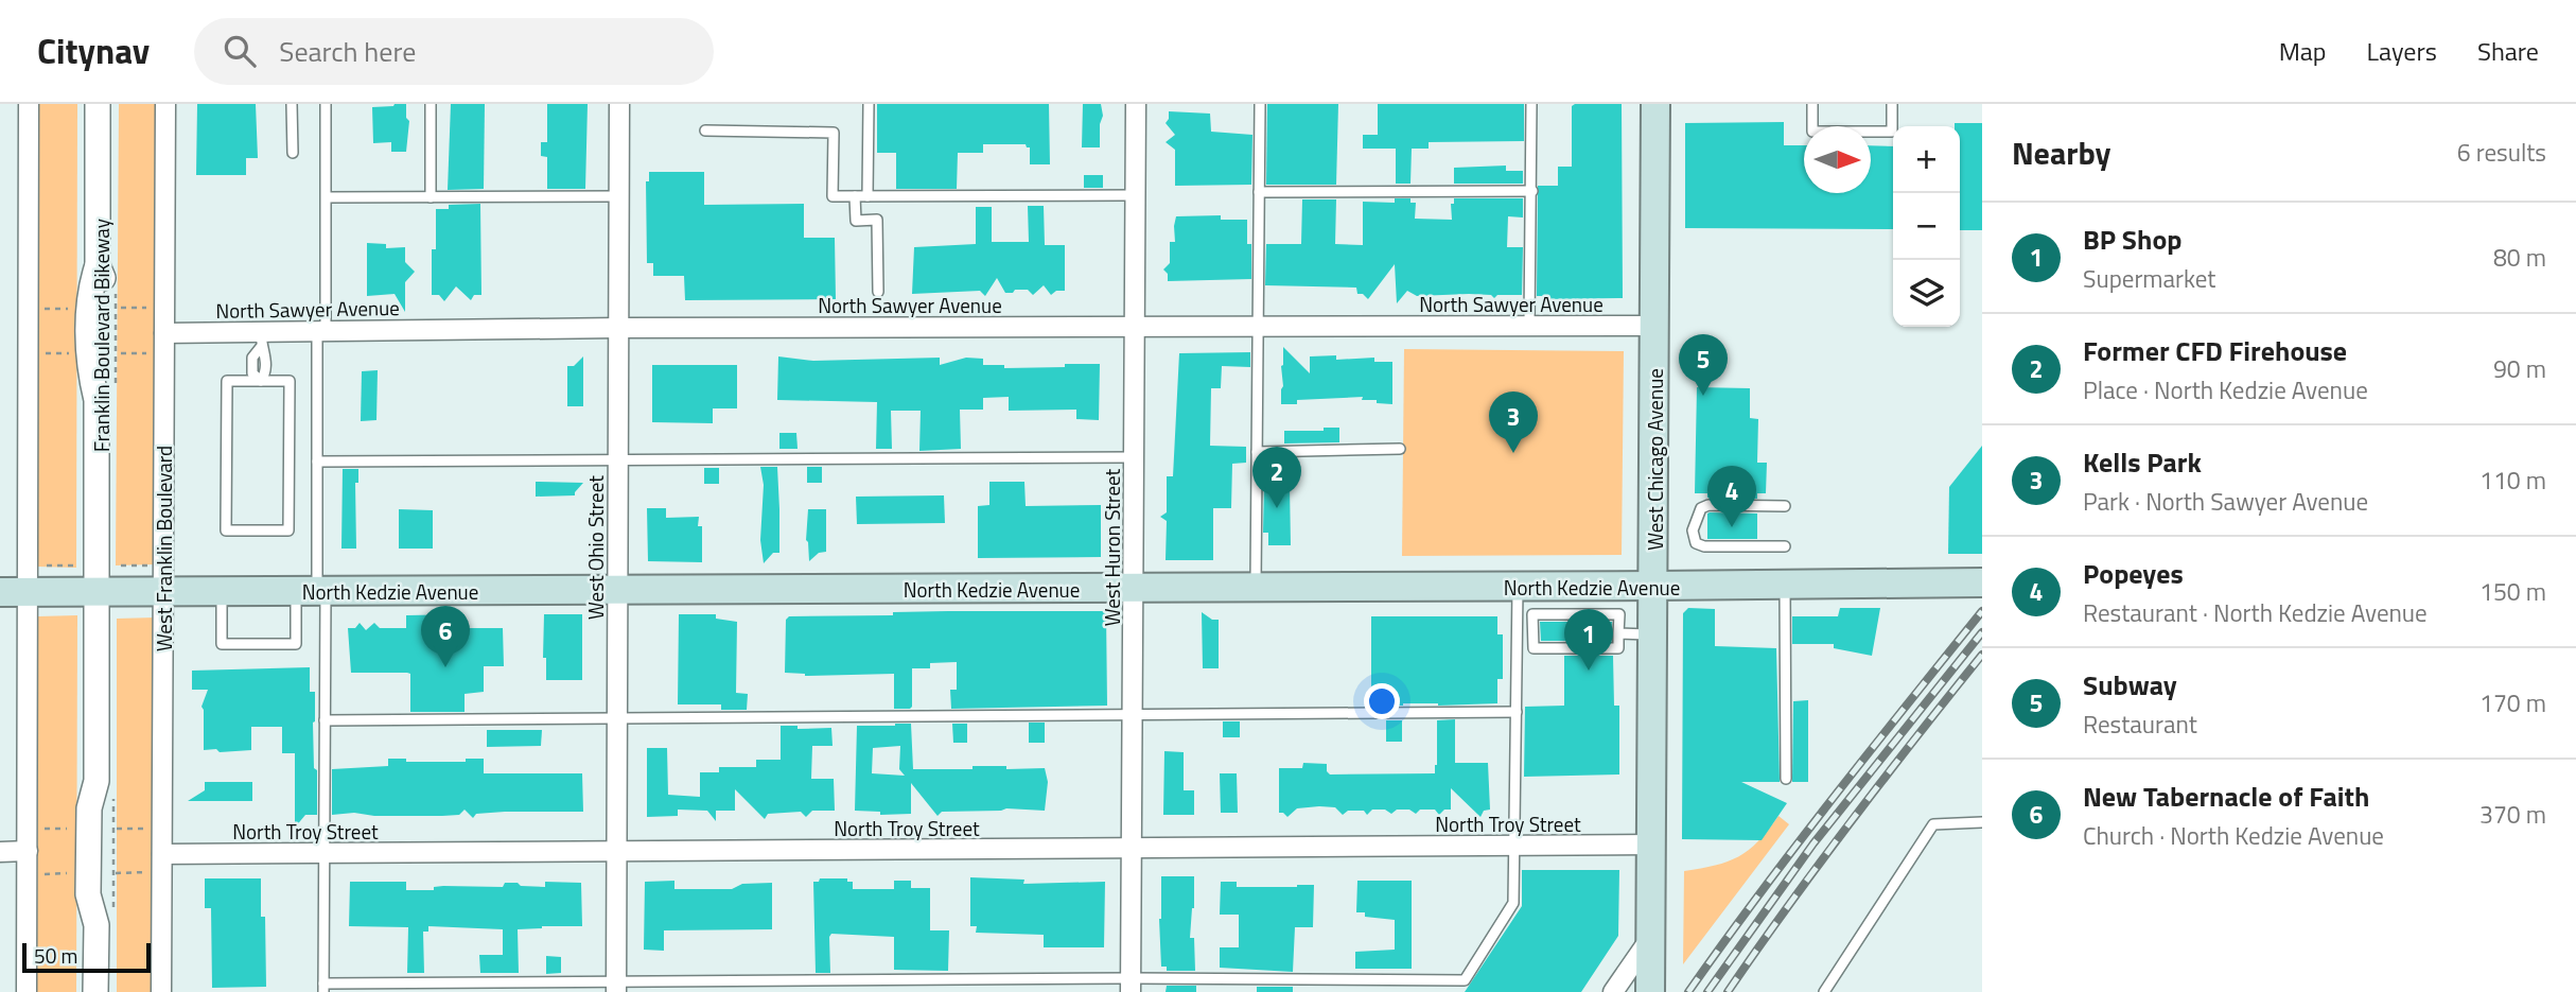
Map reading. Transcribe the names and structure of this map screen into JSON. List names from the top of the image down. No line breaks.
{"streets":{"main road":["West Chicago Avenue","North Kedzie Avenue"],"street":["North Sawyer Avenue","West Ohio Street","West Huron Street","West Franklin Boulevard","North Troy Street"],"path":["Franklin Boulevard Bikeway"]},"crossings":[["North Sawyer Avenue","West Chicago Avenue"],["North Sawyer Avenue","West Ohio Street"],["North Sawyer Avenue","West Huron Street"],["North Sawyer Avenue","West Franklin Boulevard"],["West Chicago Avenue","North Kedzie Avenue"],["West Chicago Avenue","North Troy Street"],["West Ohio Street","North Kedzie Avenue"],["West Ohio Street","North Troy Street"],["West Huron Street","North Kedzie Avenue"],["West Huron Street","North Troy Street"],["West Franklin Boulevard","North Kedzie Avenue"],["West Franklin Boulevard","North Troy Street"]],"scale_bar":"50 m","north":"right","page":{"header":"Citynav","search":"Search here","nav":["Map","Layers","Share"],"heading":["Nearby","6 results"],"map_buttons":["+","−"],"list":[{"mark":"1","name":"BP Shop","note":"Supermarket","value":"80 m"},{"mark":"2","name":"Former CFD Firehouse","note":"Place · North Kedzie Avenue","value":"90 m"},{"mark":"3","name":"Kells Park","note":"Park · North Sawyer Avenue","value":"110 m"},{"mark":"4","name":"Popeyes","note":"Restaurant · North Kedzie Avenue","value":"150 m"},{"mark":"5","name":"Subway","note":"Restaurant","value":"170 m"},{"mark":"6","name":"New Tabernacle of Faith","note":"Church · North Kedzie Avenue","value":"370 m"}],"pins":["5","3","2","4","6","1"],"scale":"50 m"}}
